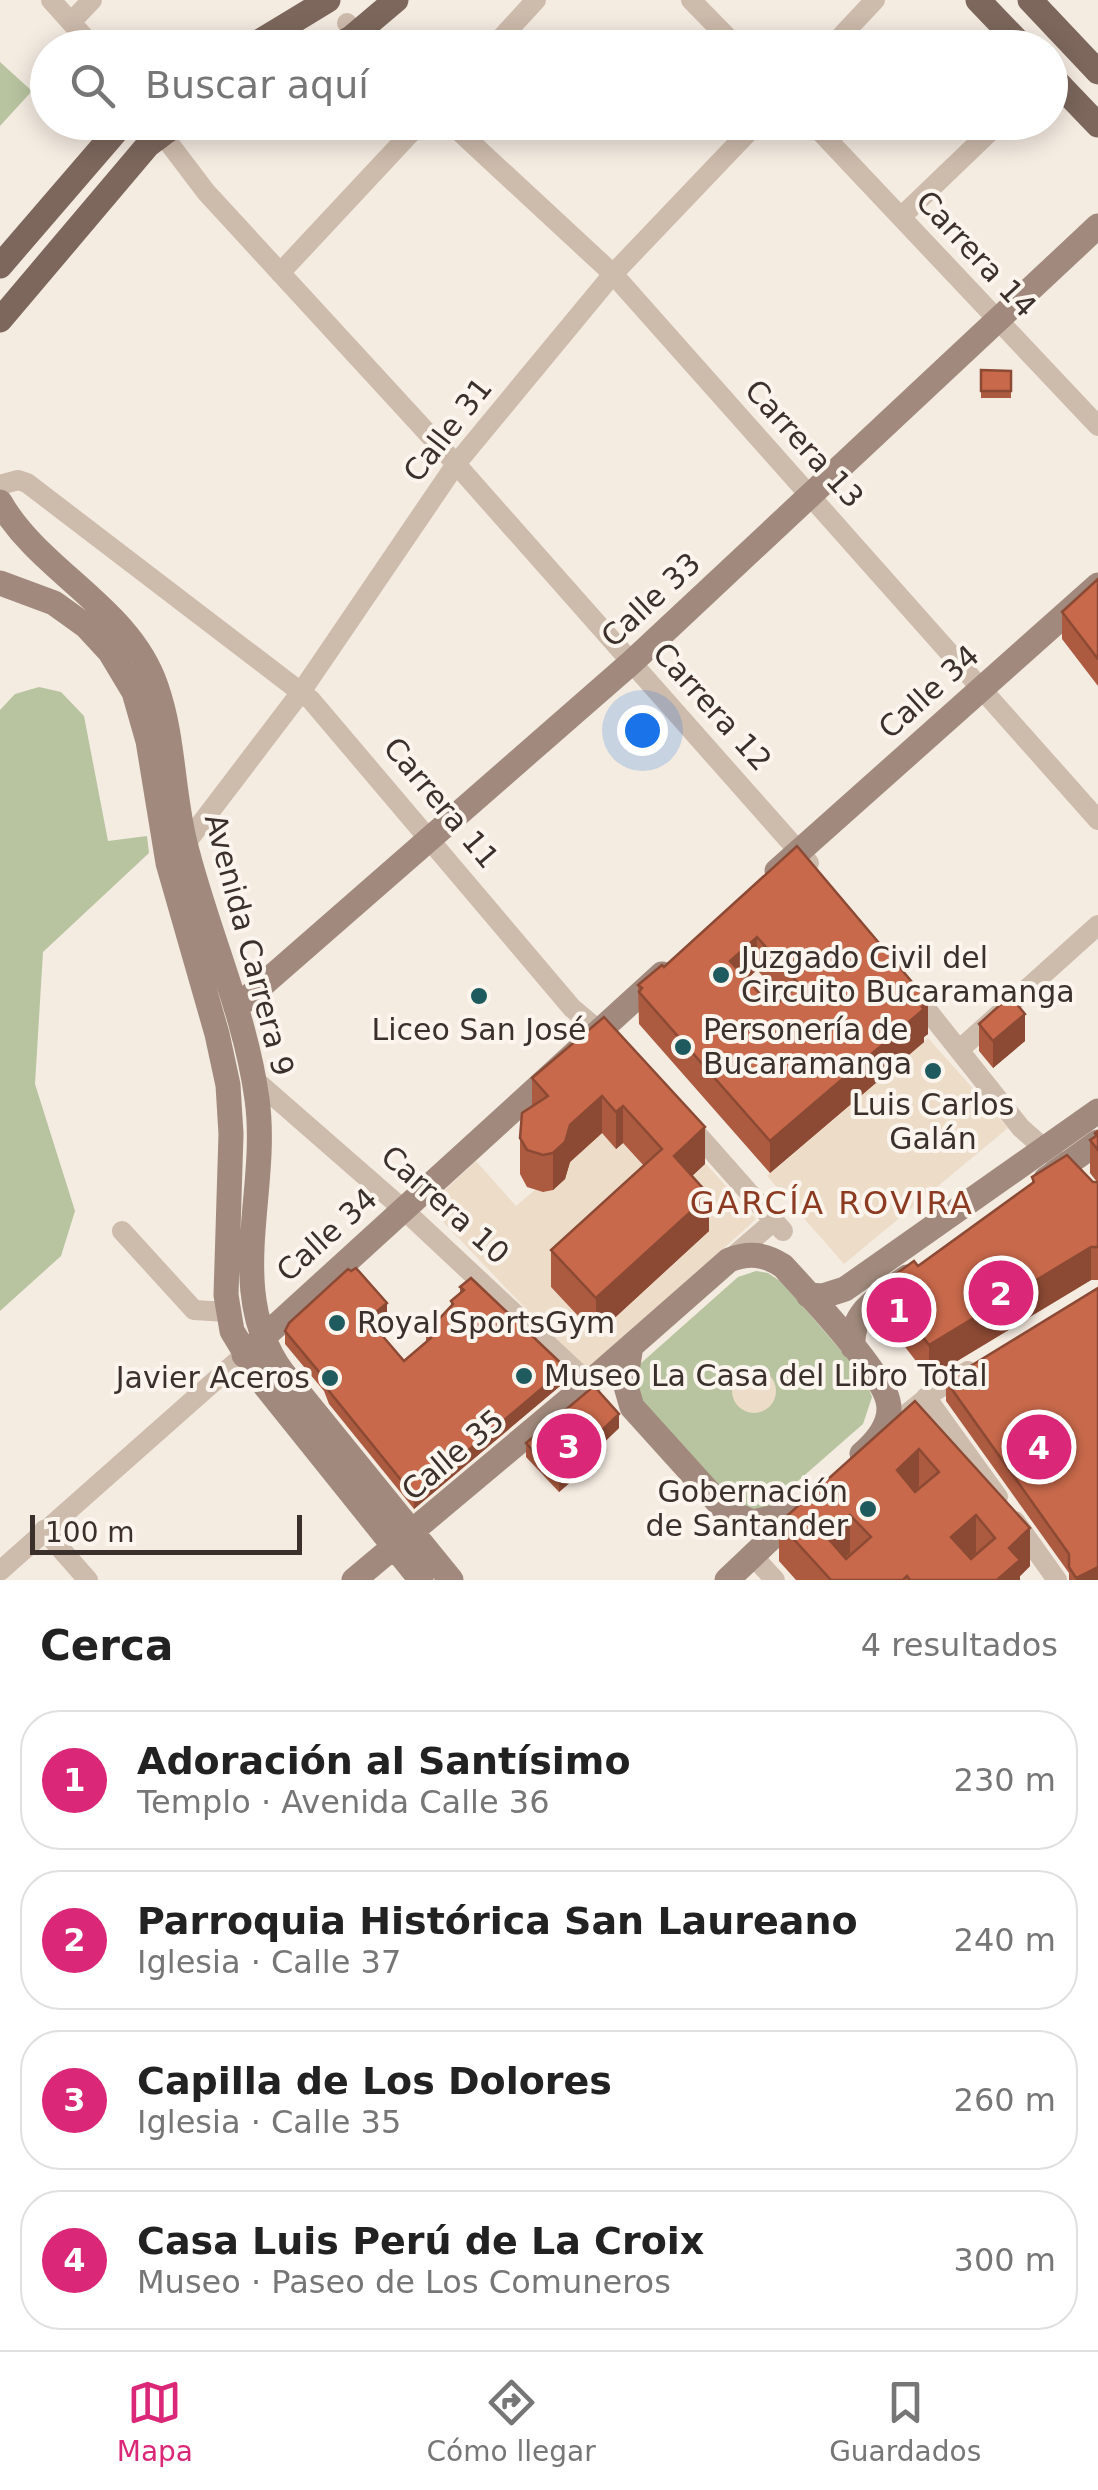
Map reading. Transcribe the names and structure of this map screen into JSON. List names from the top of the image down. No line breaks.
{"streets":{"main road":["Calle 33","Calle 34","Avenida Carrera 9","Calle 35"],"street":["Carrera 14","Calle 31","Carrera 13","Carrera 12","Carrera 11","Carrera 10"]},"crossings":[["Carrera 14","Calle 33"],["Calle 31","Carrera 13"],["Calle 31","Carrera 12"],["Calle 31","Carrera 11"],["Calle 31","Avenida Carrera 9"],["Carrera 13","Calle 33"],["Carrera 13","Calle 34"],["Calle 33","Carrera 12"],["Calle 33","Carrera 11"],["Calle 33","Avenida Carrera 9"],["Calle 34","Carrera 12"],["Calle 34","Carrera 11"],["Calle 34","Avenida Carrera 9"],["Calle 34","Carrera 10"],["Avenida Carrera 9","Carrera 10"],["Avenida Carrera 9","Calle 35"],["Carrera 10","Calle 35"]],"districts":["GARCÍA ROVIRA"],"places":["Juzgado Civil del Circuito Bucaramanga","Liceo San José","Personería de Bucaramanga","Luis Carlos Galán","Royal SportsGym","Museo La Casa del Libro Total","Javier Aceros","Gobernación de Santander"],"scale_bar":"100 m","page":{"search":"Buscar aquí","pins":["2","1","3","4"],"scale":"100 m","heading":["Cerca","4 resultados"],"list":[{"mark":"1","name":"Adoración al Santísimo","note":"Templo · Avenida Calle 36","value":"230 m"},{"mark":"2","name":"Parroquia Histórica San Laureano","note":"Iglesia · Calle 37","value":"240 m"},{"mark":"3","name":"Capilla de Los Dolores","note":"Iglesia · Calle 35","value":"260 m"},{"mark":"4","name":"Casa Luis Perú de La Croix","note":"Museo · Paseo de Los Comuneros","value":"300 m"}],"nav":["Mapa","Cómo llegar","Guardados"]}}
